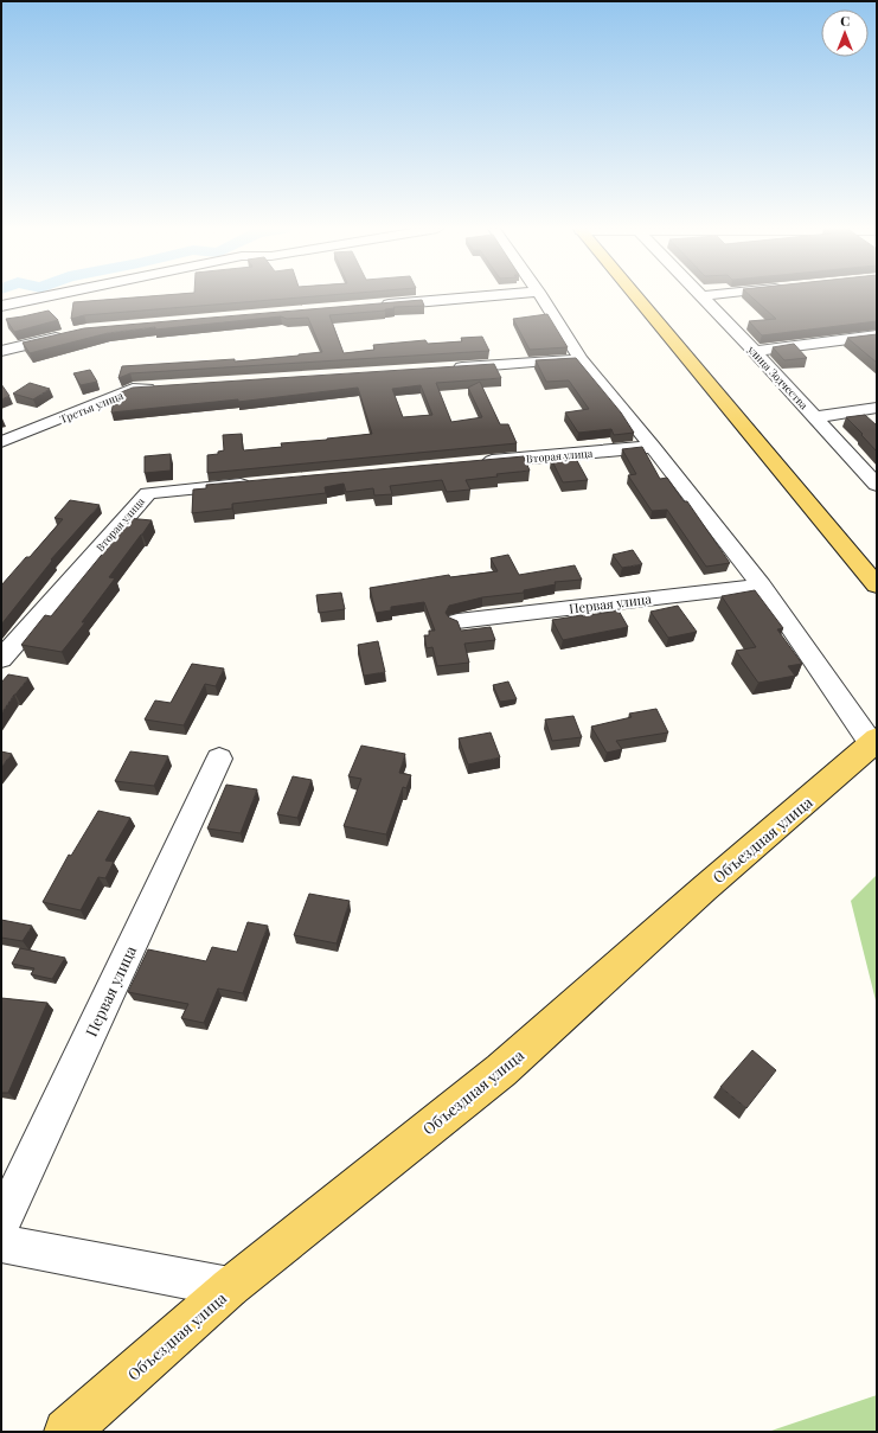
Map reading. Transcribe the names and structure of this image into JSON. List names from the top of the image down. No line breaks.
{"streets":{"main road":["Объездная улица"],"street":["улица Зодчества","Третья улица","Вторая улица","Первая улица"]},"north":"top"}
